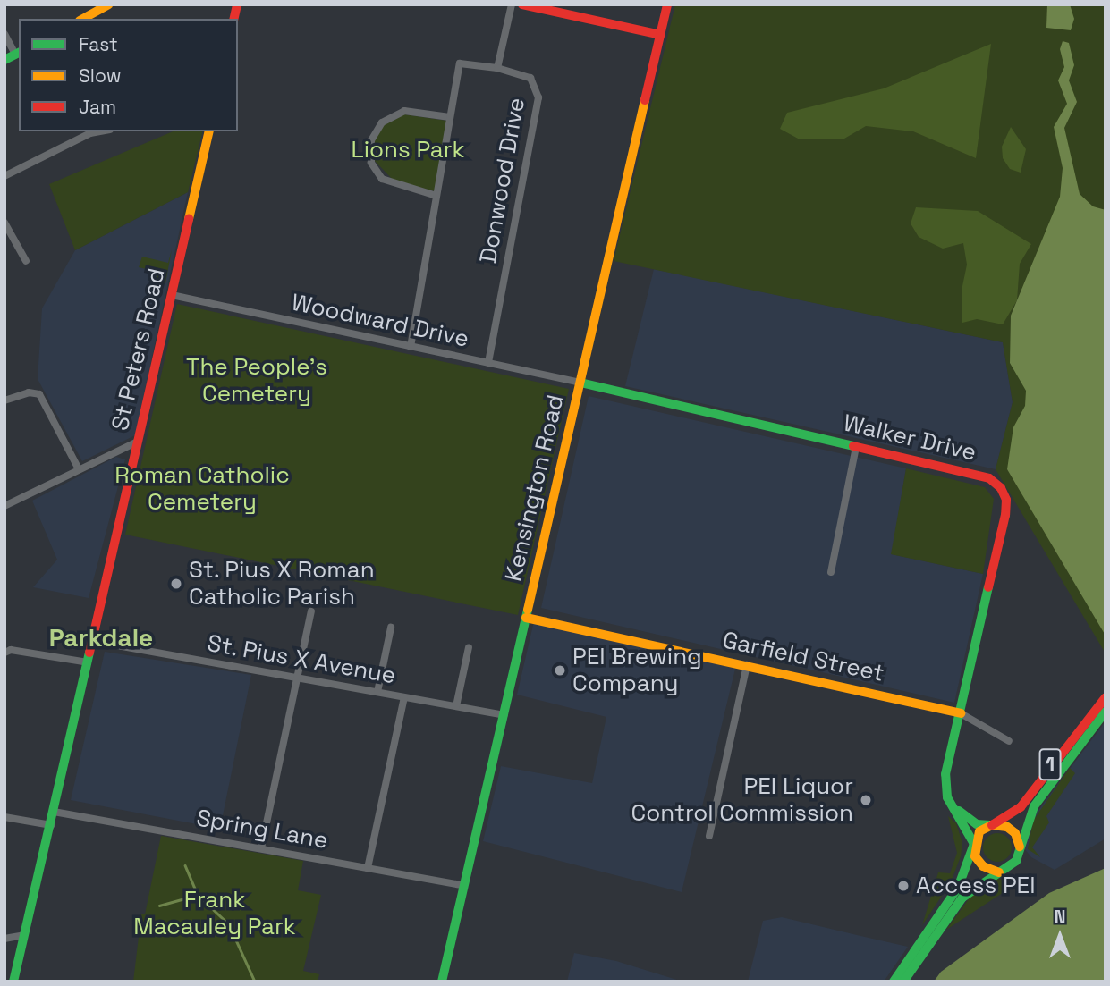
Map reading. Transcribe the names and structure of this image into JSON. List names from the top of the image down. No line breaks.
{"streets":{"main road":["St Peters Road","Walker Drive","Kensington Road","Garfield Street","1"],"street":["Donwood Drive","Woodward Drive","St. Pius X Avenue","Spring Lane"]},"crossings":[["Donwood Drive","Woodward Drive"],["Woodward Drive","St Peters Road"],["Woodward Drive","Walker Drive"],["Woodward Drive","Kensington Road"],["St Peters Road","St. Pius X Avenue"],["St Peters Road","Spring Lane"],["Walker Drive","Kensington Road"],["Walker Drive","Garfield Street"],["Kensington Road","Garfield Street"],["Kensington Road","St. Pius X Avenue"],["Kensington Road","Spring Lane"]],"districts":["Parkdale"],"parks":["Lions Park","The People's Cemetery","Roman Catholic Cemetery","Frank Macauley Park"],"places":["St. Pius X Roman Catholic Parish","PEI Brewing Company","PEI Liquor Control Commission","Access PEI"],"legend":["Fast","Slow","Jam"],"north":"top"}
